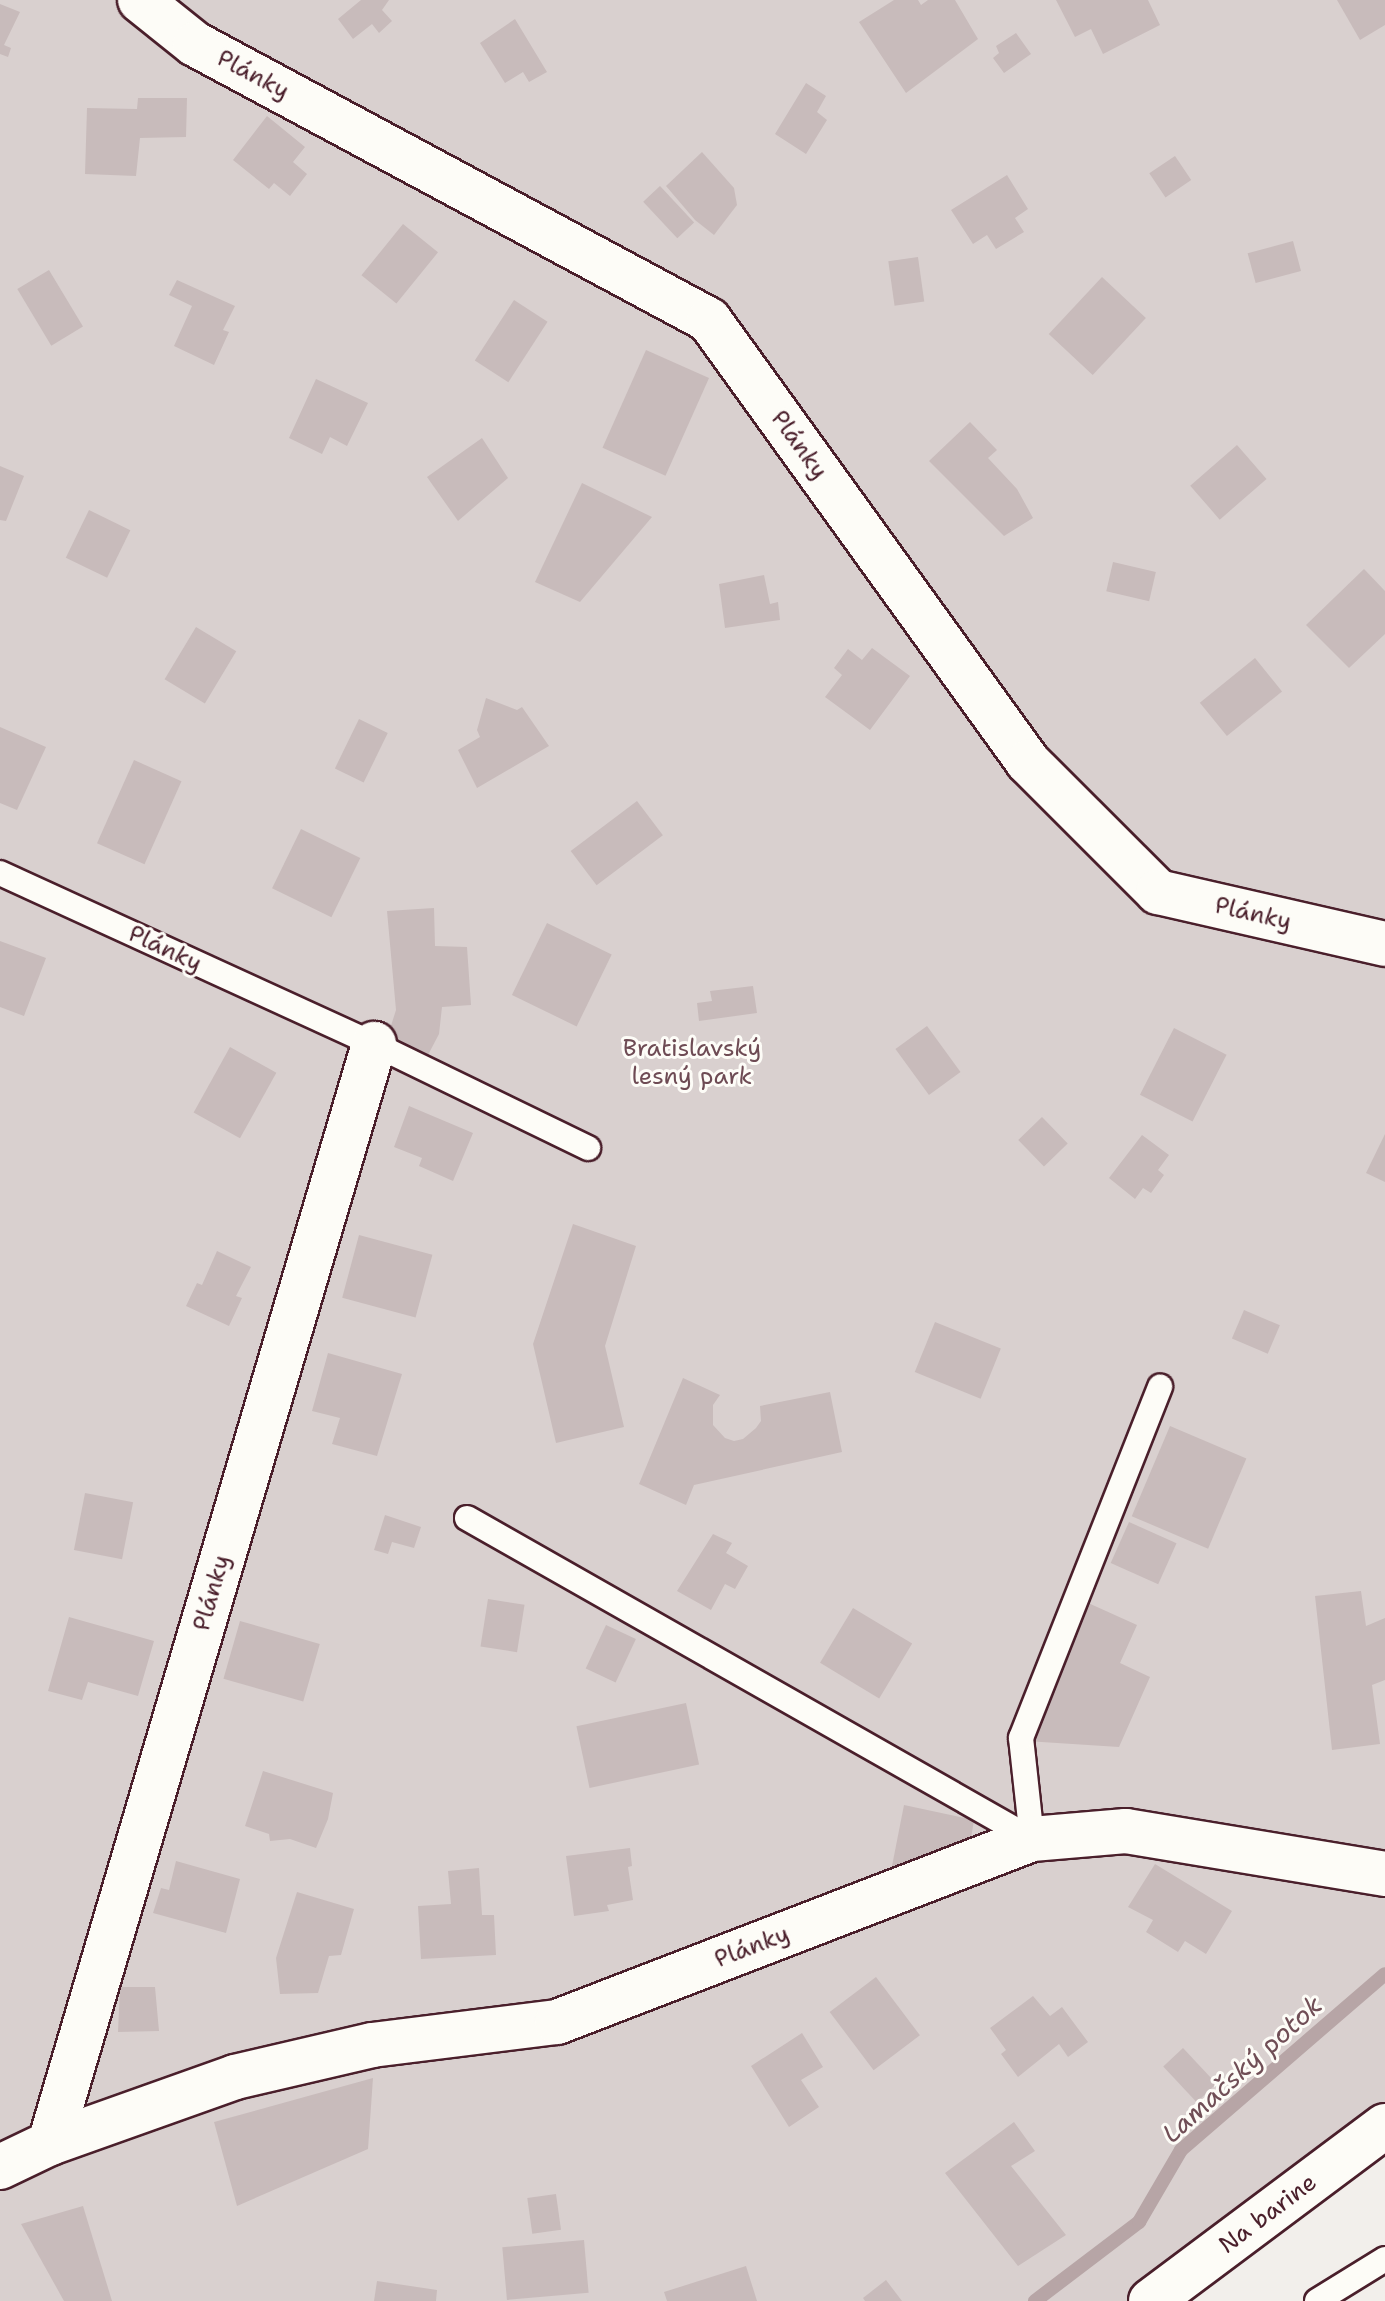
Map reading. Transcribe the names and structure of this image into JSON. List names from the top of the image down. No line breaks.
{"streets":{"street":["Plánky","Na barine"]},"water":["Lamačský potok"],"parks":["Bratislavský lesný park"]}
